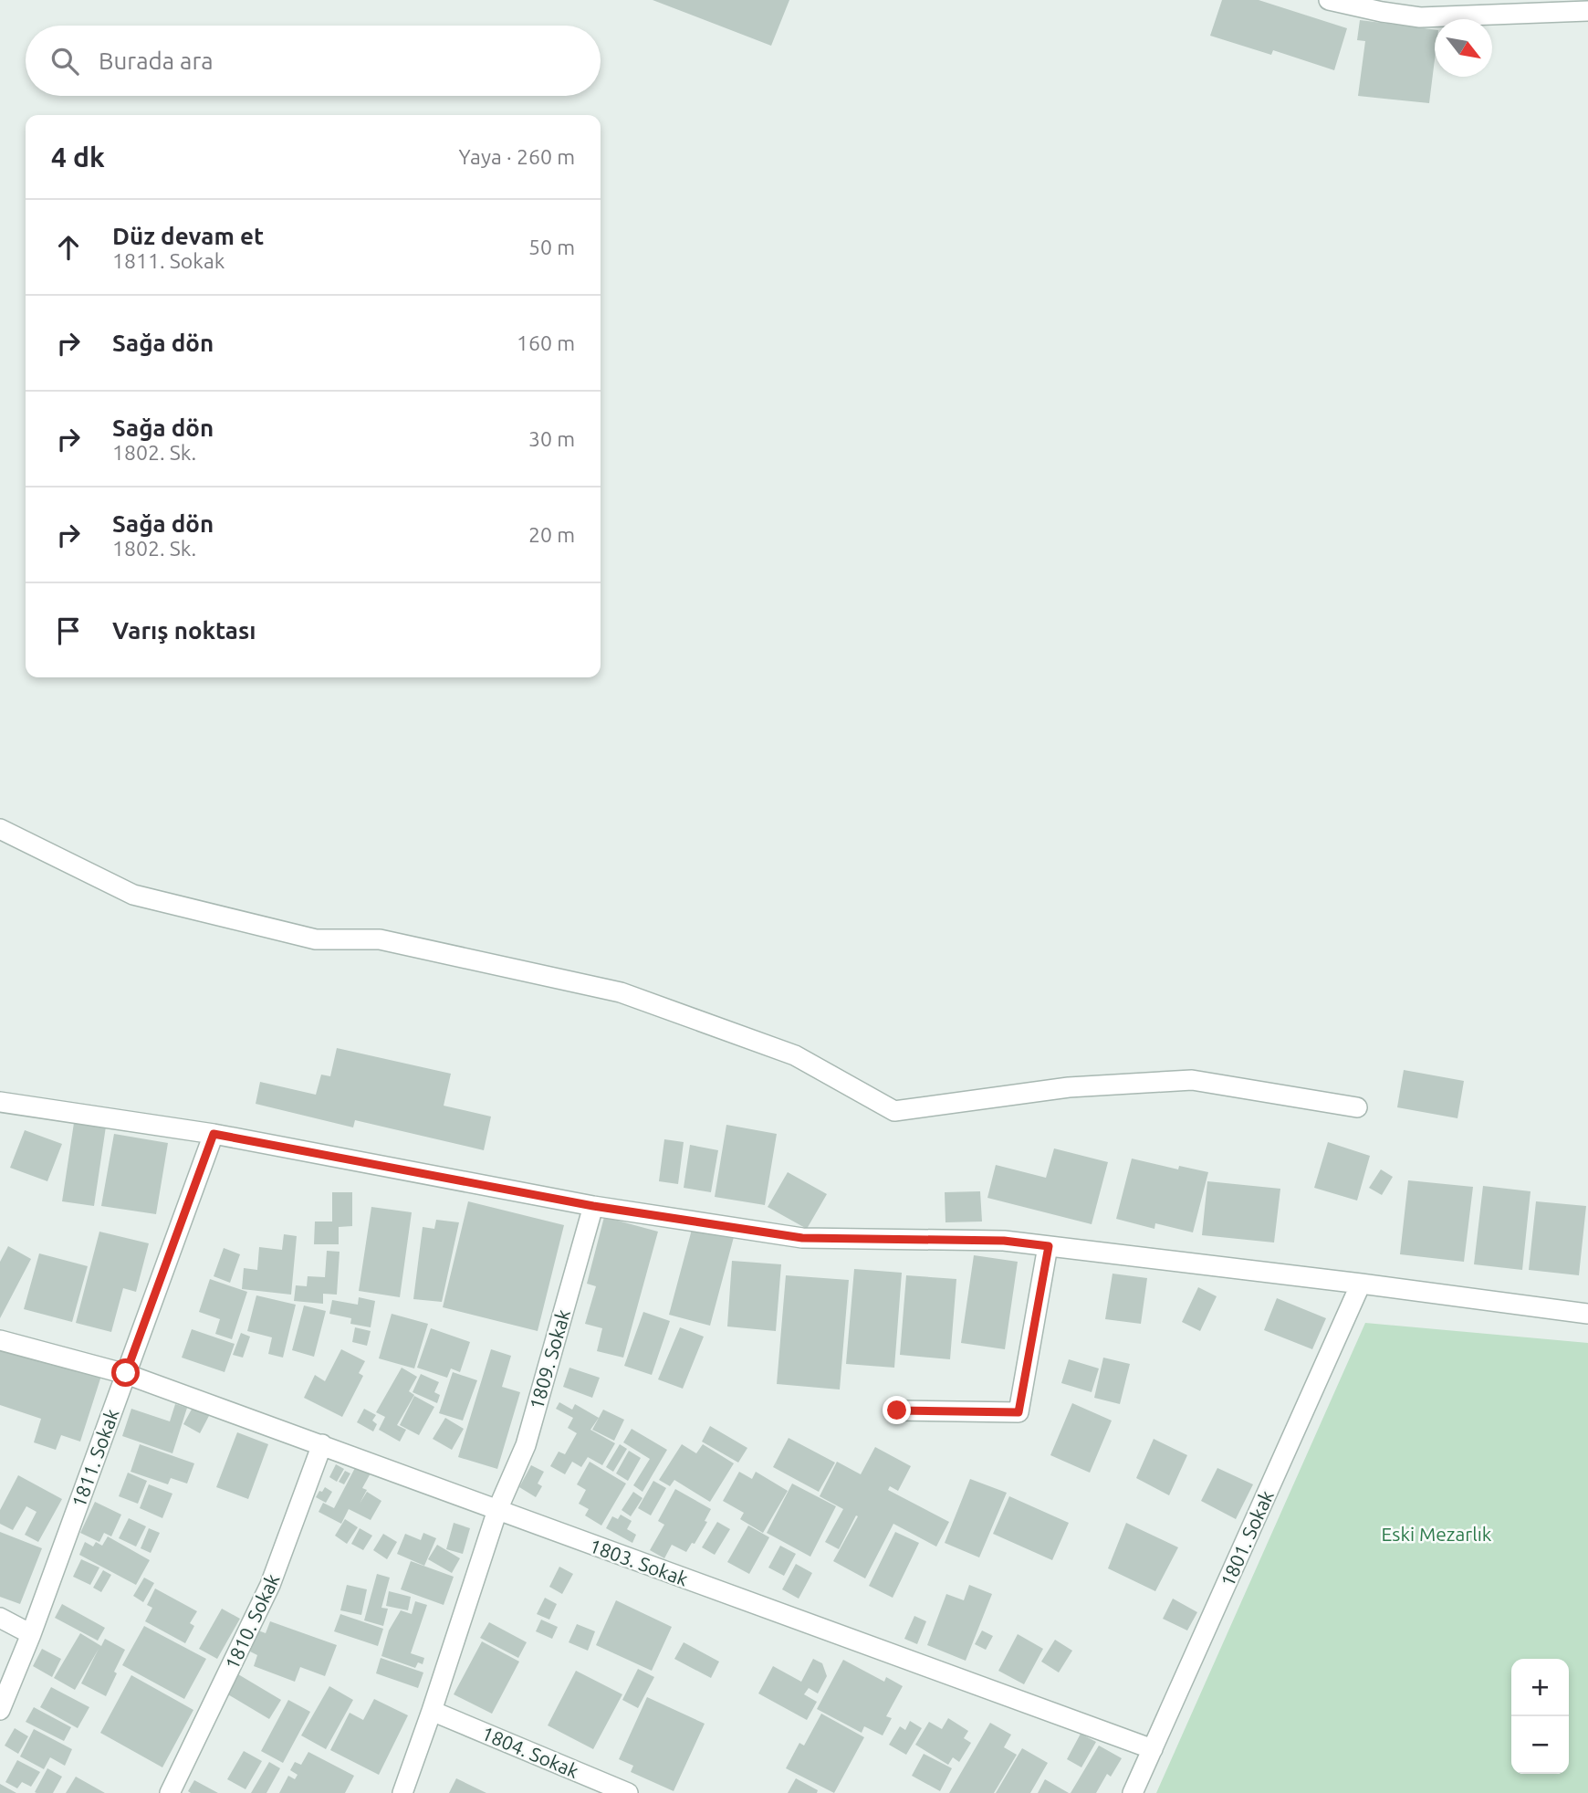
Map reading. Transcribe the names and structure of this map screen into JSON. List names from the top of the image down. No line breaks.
{"streets":{"street":["1809. Sokak","1811. Sokak","1801. Sokak","1803. Sokak","1810. Sokak","1804. Sokak"]},"crossings":[["1809. Sokak","1803. Sokak"],["1809. Sokak","1804. Sokak"],["1811. Sokak","1803. Sokak"],["1801. Sokak","1803. Sokak"],["1803. Sokak","1810. Sokak"]],"parks":["Eski Mezarlık"],"north":"bottom right","page":{"search":"Burada ara","heading":["4 dk","Yaya · 260 m"],"list":[["Düz devam et","1811. Sokak","50 m"],["Sağa dön","160 m"],["Sağa dön","1802. Sk.","30 m"],["Sağa dön","1802. Sk.","20 m"],"Varış noktası"],"map_buttons":["+","−"]}}
